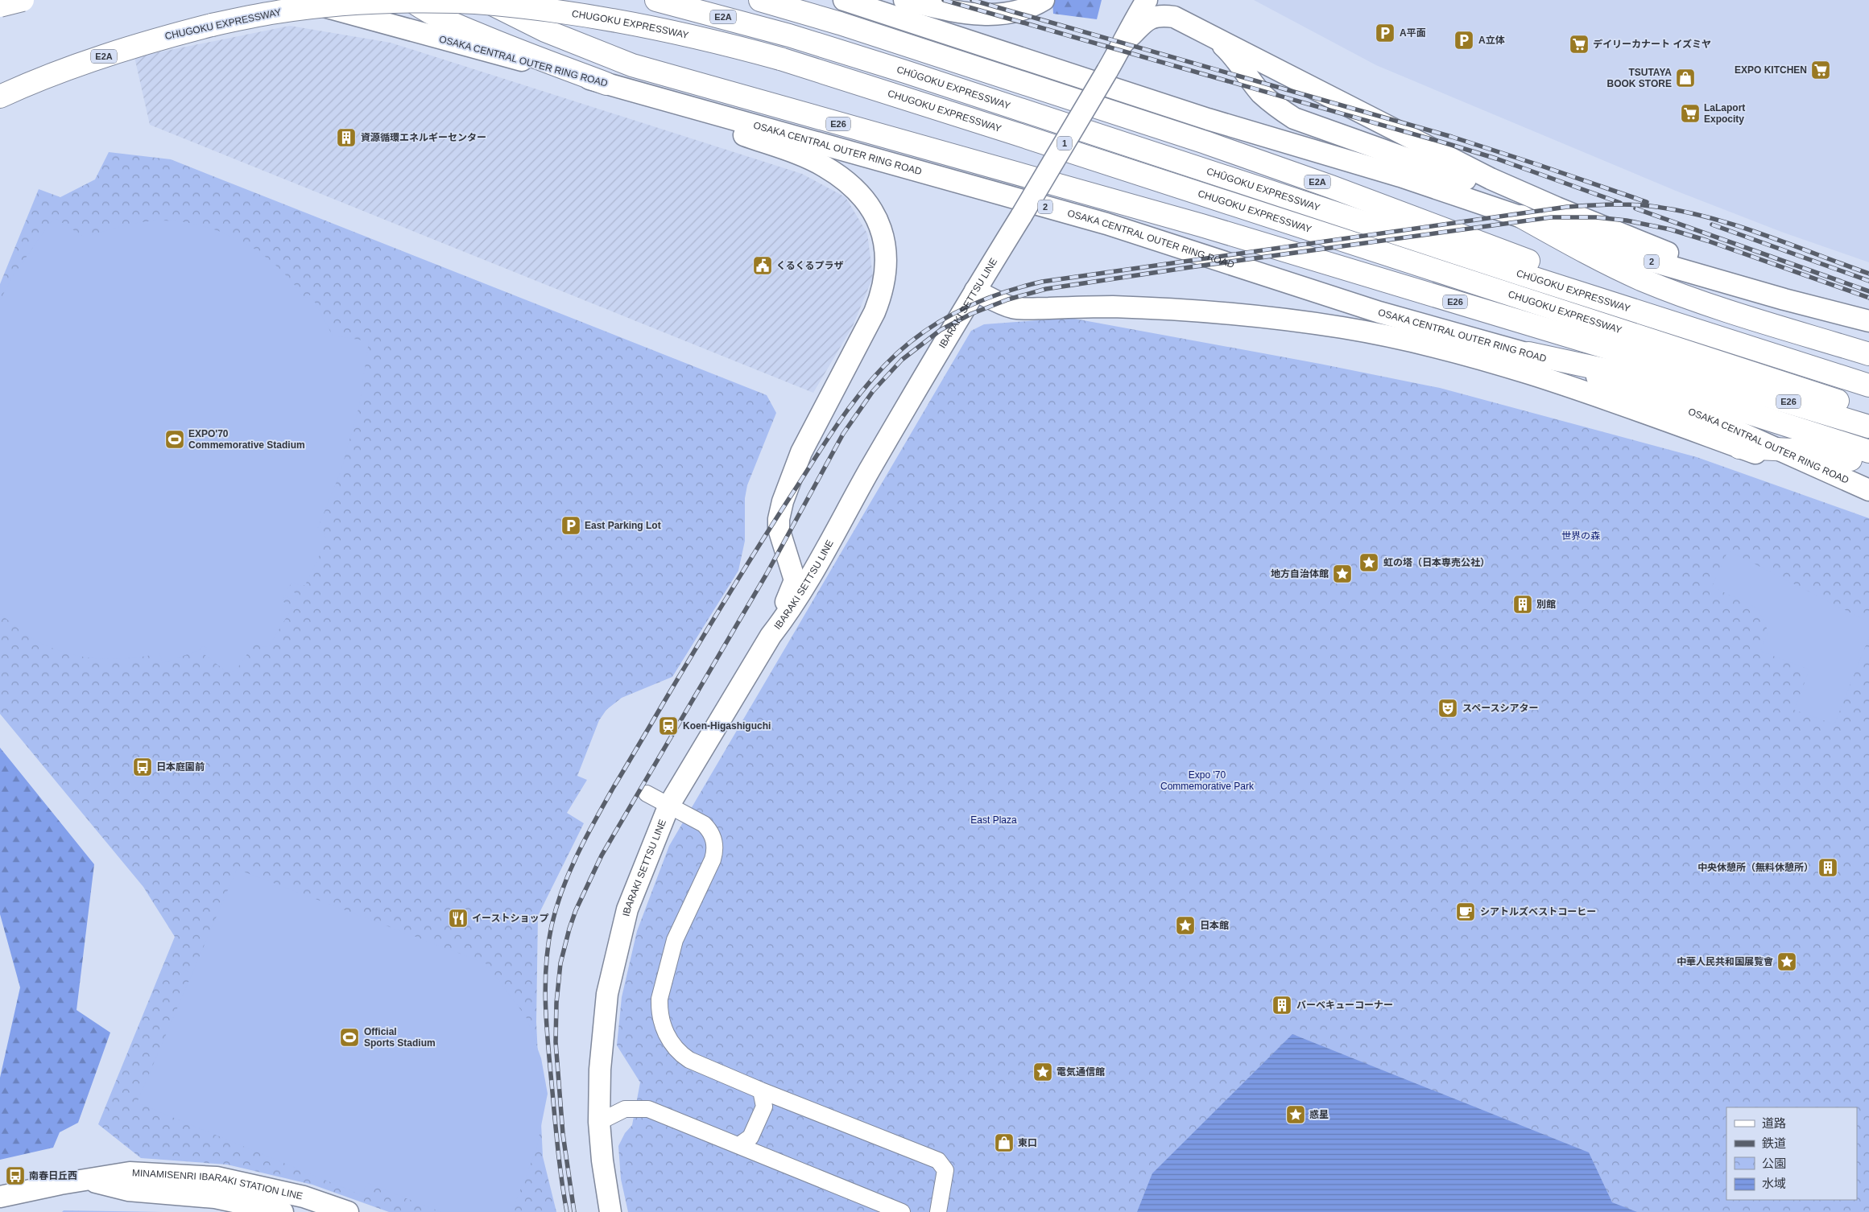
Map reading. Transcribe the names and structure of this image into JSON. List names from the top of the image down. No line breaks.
{"streets":{"highway":["E2A","CHUGOKU EXPRESSWAY","CHŪGOKU EXPRESSWAY","E26"],"main road":["OSAKA CENTRAL OUTER RING ROAD","1","2","IBARAKI SETTSU LINE","MINAMISENRI IBARAKI STATION LINE"]},"parks":["世界の森","Expo '70 Commemorative Park","East Plaza"],"places":{"parking":["A平面","A立体","East Parking Lot"],"supermarket":["デイリーカナート イズミヤ","EXPO KITCHEN","LaLaport Expocity"],"shop":["TSUTAYA BOOK STORE","東口"],"building":["資源循環エネルギーセンター","別館","中央休憩所（無料休憩所）","バーベキューコーナー"],"public building":["くるくるプラザ"],"sports":["EXPO'70 Commemorative Stadium","Official Sports Stadium"],"place":["虹の塔（日本専売公社）","地方自治体館","日本館","中華人民共和国展覧會","電気通信館","惑星"],"theatre":["スペースシアター"],"station":["Koen-Higashiguchi"],"bus stop":["日本庭園前","南春日丘西"],"cafe":["シアトルズベストコーヒー"],"restaurant":["イーストショップ"]},"legend":["道路","鉄道","公園","水域"]}
